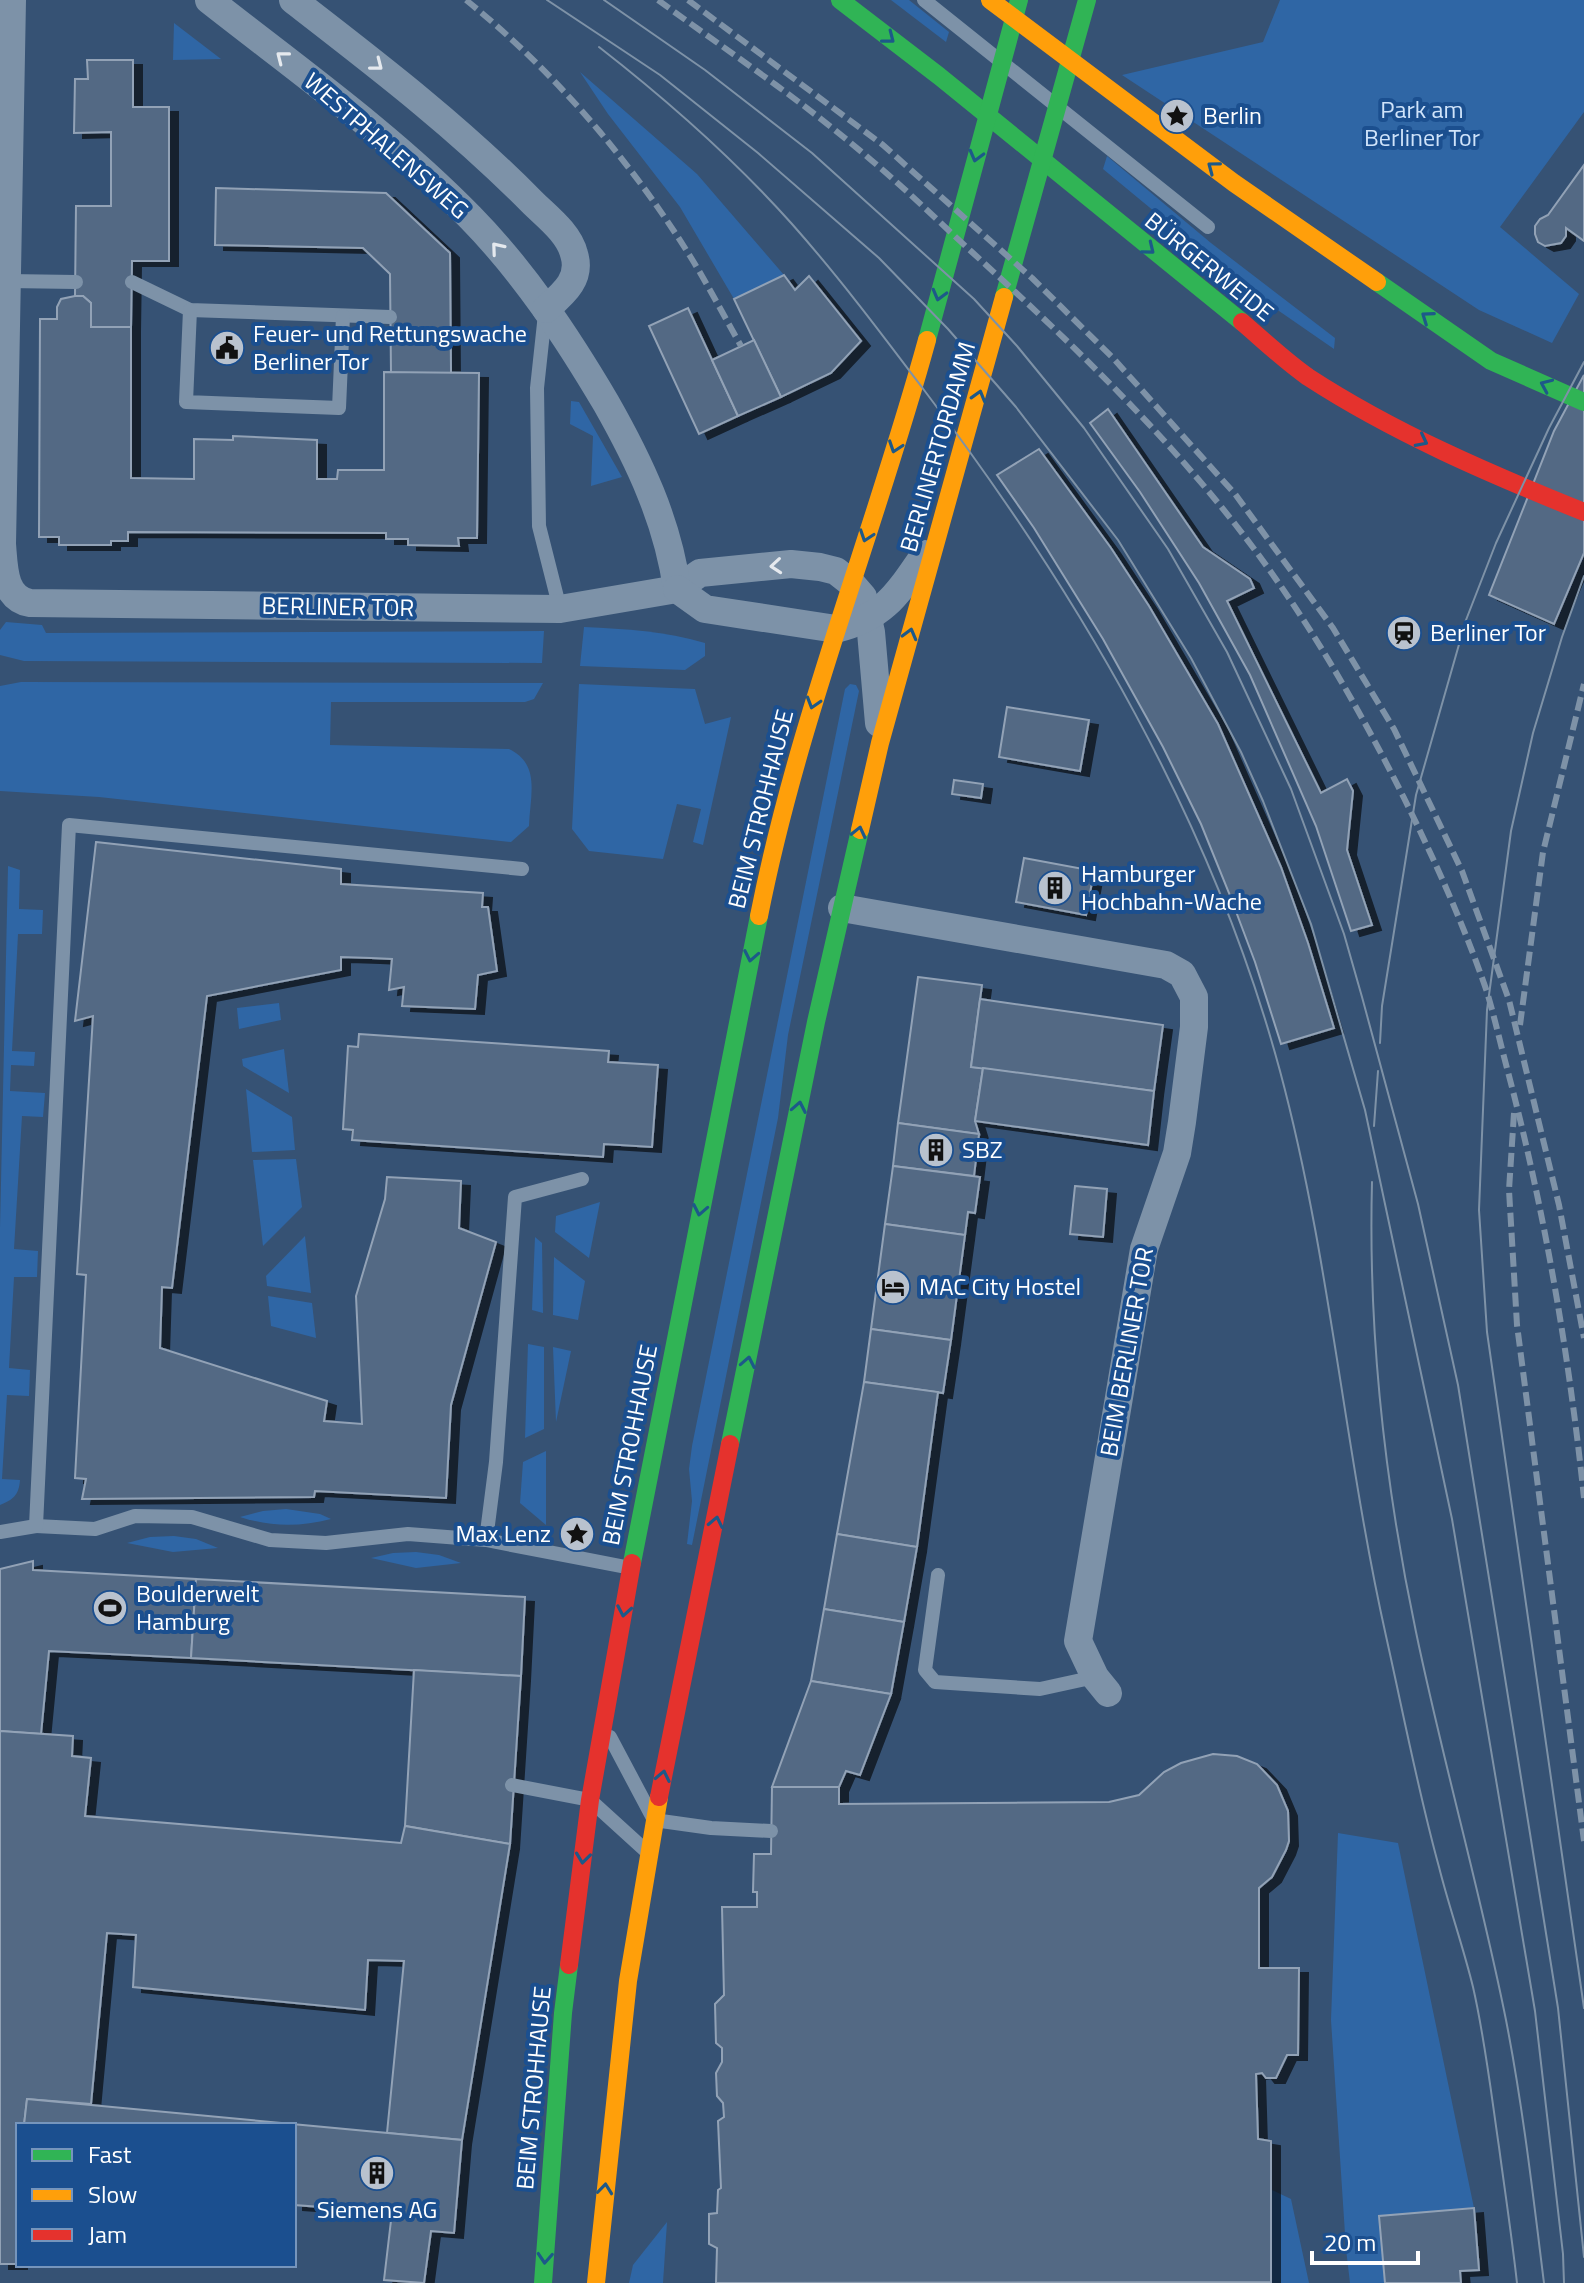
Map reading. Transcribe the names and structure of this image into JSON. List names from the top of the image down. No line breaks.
{"streets":{"main road":["BÜRGERWEIDE","BERLINERTORDAMM","BEIM STROHHAUSE"],"street":["WESTPHALENSWEG","BERLINER TOR","BEIM BERLINER TOR"]},"crossings":[["WESTPHALENSWEG","BERLINER TOR"],["BERLINERTORDAMM","BERLINER TOR"],["BERLINERTORDAMM","BEIM STROHHAUSE"],["BERLINERTORDAMM","BEIM BERLINER TOR"]],"one_way":["WESTPHALENSWEG"],"parks":["Park am Berliner Tor"],"places":{"place":["Berlin","Max Lenz"],"public building":["Feuer- und Rettungswache Berliner Tor"],"station":["Berliner Tor"],"building":["Hamburger Hochbahn-Wache","SBZ","Siemens AG"],"hotel":["MAC City Hostel"],"sports":["Boulderwelt Hamburg"]},"legend":["Fast","Slow","Jam"],"scale_bar":"20 m"}
